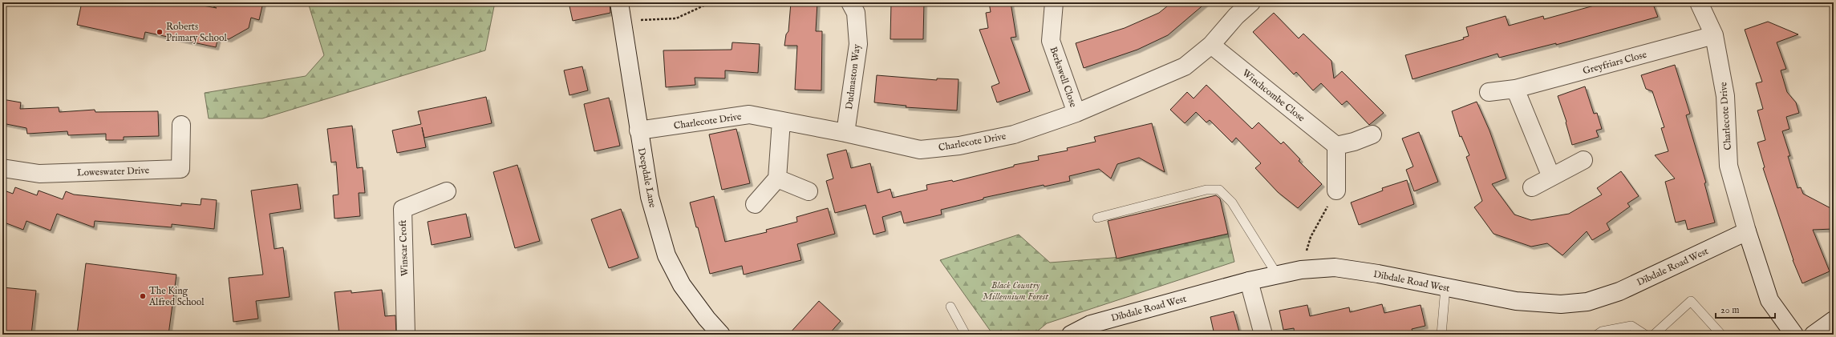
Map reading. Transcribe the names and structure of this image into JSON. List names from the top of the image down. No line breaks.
{"streets":{"street":["Greyfriars Close","Dudmaston Way","Berkswell Close","Winchcombe Close","Charlecote Drive","Loweswater Drive","Deepdale Lane","Winscar Croft","Dibdale Road West"]},"crossings":[["Greyfriars Close","Charlecote Drive"],["Dudmaston Way","Charlecote Drive"],["Berkswell Close","Charlecote Drive"],["Winchcombe Close","Charlecote Drive"],["Charlecote Drive","Deepdale Lane"],["Charlecote Drive","Dibdale Road West"]],"parks":["Black Country Millennium Forest"],"places":["Roberts Primary School","The King Alfred School"],"scale_bar":"20 m"}
